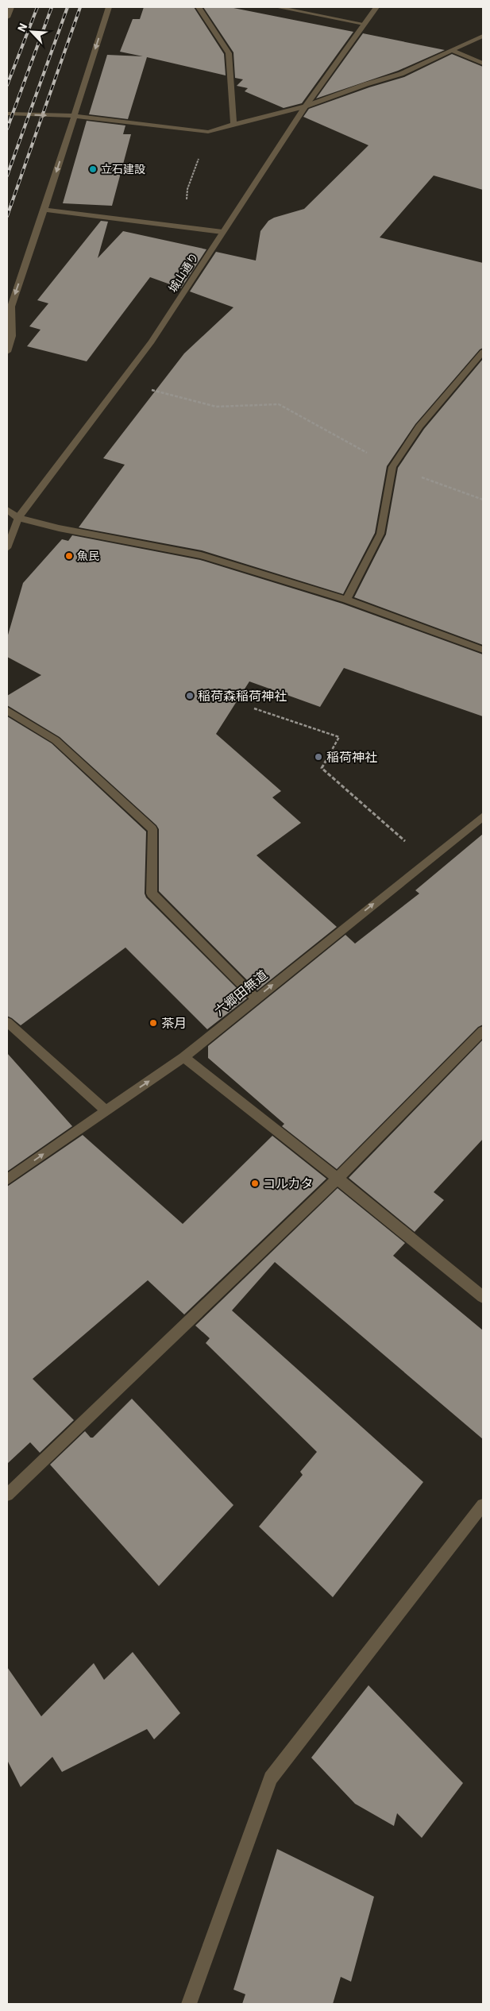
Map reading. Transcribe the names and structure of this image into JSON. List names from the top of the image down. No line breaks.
{"streets":{"street":["城山通り","六郷田無道"]},"one_way":["六郷田無道"],"places":["立石建設","魚民","稲荷森稲荷神社","稲荷神社","茶月","コルカタ"],"north":"top left"}
